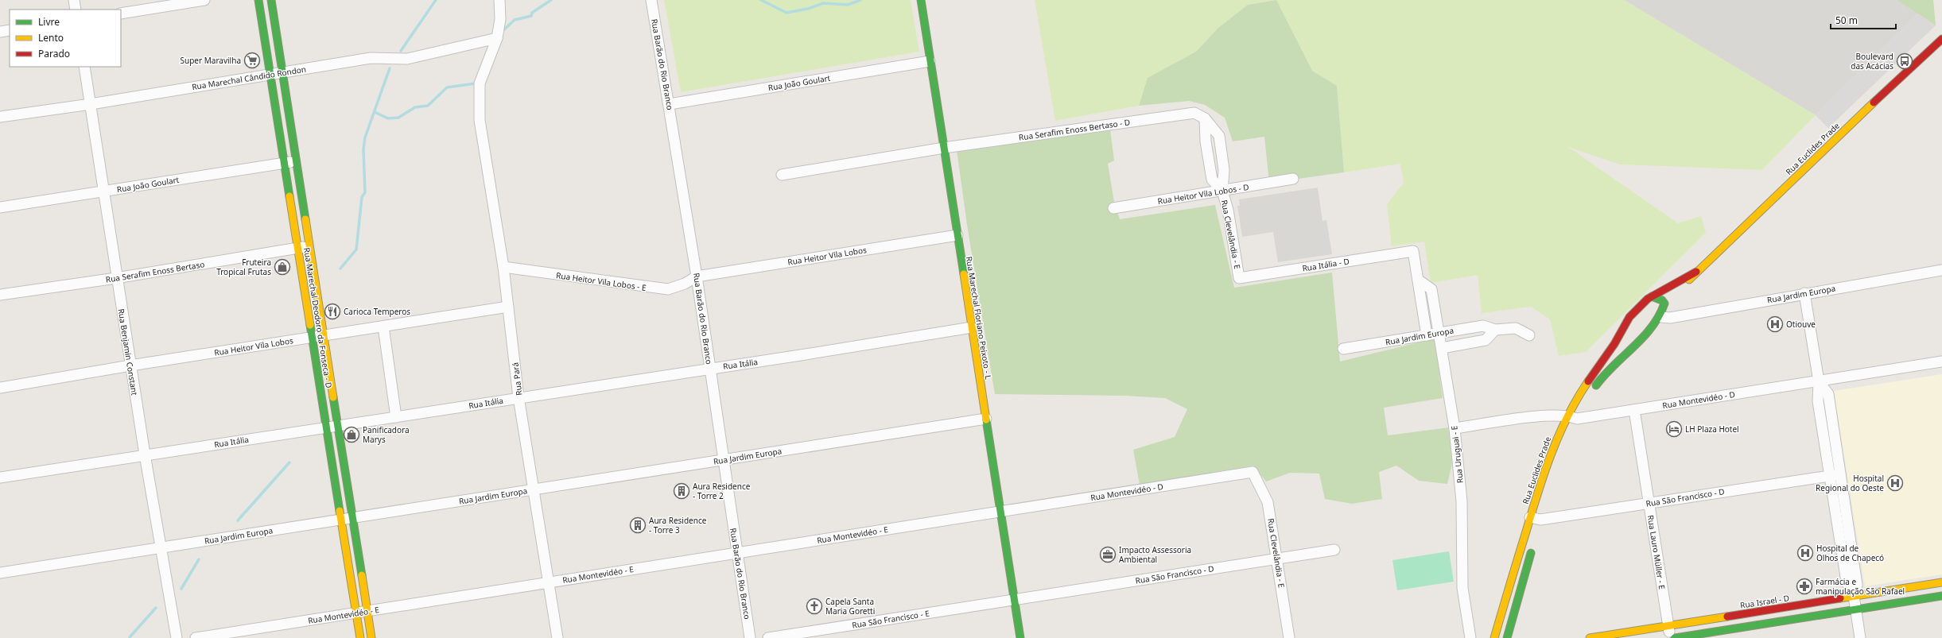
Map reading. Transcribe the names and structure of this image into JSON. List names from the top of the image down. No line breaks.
{"streets":{"street":["Rua Barão do Rio Branco","Rua Marechal Cândido Rondon","Rua João Goulart","Rua Serafim Enoss Bertaso - D","Rua Euclides Prade","Rua Heitor Vila Lobos - D","Rua Clevelândia - E","Rua Heitor Vila Lobos","Rua Itália - D","Rua Serafim Enoss Bertaso","Rua Heitor Vila Lobos - E","Rua Jardim Europa","Rua Marechal Deodoro da Fonseca - D","Rua Marechal Floriano Peixoto - L","Rua Benjamin Constant","Rua Itália","Rua Pará","Rua Montevidéo - D","Rua Uruguai - E","Rua São Francisco - D","Rua Montevidéo - E","Rua Lauro Müller - E","Rua Israel - D","Rua São Francisco - E"]},"crossings":[["Rua Barão do Rio Branco","Rua João Goulart"],["Rua Barão do Rio Branco","Rua Heitor Vila Lobos"],["Rua Barão do Rio Branco","Rua Heitor Vila Lobos - E"],["Rua Barão do Rio Branco","Rua Jardim Europa"],["Rua Barão do Rio Branco","Rua Itália"],["Rua Barão do Rio Branco","Rua Montevidéo - E"],["Rua Marechal Cândido Rondon","Rua Marechal Deodoro da Fonseca - D"],["Rua Marechal Cândido Rondon","Rua Benjamin Constant"],["Rua Marechal Cândido Rondon","Rua Pará"],["Rua João Goulart","Rua Marechal Deodoro da Fonseca - D"],["Rua João Goulart","Rua Marechal Floriano Peixoto - L"],["Rua João Goulart","Rua Benjamin Constant"],["Rua Serafim Enoss Bertaso - D","Rua Clevelândia - E"],["Rua Serafim Enoss Bertaso - D","Rua Marechal Floriano Peixoto - L"],["Rua Euclides Prade","Rua Montevidéo - D"],["Rua Euclides Prade","Rua São Francisco - D"],["Rua Heitor Vila Lobos - D","Rua Clevelândia - E"],["Rua Clevelândia - E","Rua Itália - D"],["Rua Clevelândia - E","Rua Montevidéo - D"],["Rua Clevelândia - E","Rua São Francisco - D"],["Rua Heitor Vila Lobos","Rua Heitor Vila Lobos - E"],["Rua Heitor Vila Lobos","Rua Marechal Deodoro da Fonseca - D"],["Rua Heitor Vila Lobos","Rua Marechal Floriano Peixoto - L"],["Rua Heitor Vila Lobos","Rua Benjamin Constant"],["Rua Heitor Vila Lobos","Rua Pará"],["Rua Itália - D","Rua Uruguai - E"],["Rua Serafim Enoss Bertaso","Rua Marechal Deodoro da Fonseca - D"],["Rua Serafim Enoss Bertaso","Rua Benjamin Constant"],["Rua Heitor Vila Lobos - E","Rua Pará"],["Rua Jardim Europa","Rua Marechal Deodoro da Fonseca - D"],["Rua Jardim Europa","Rua Marechal Floriano Peixoto - L"],["Rua Jardim Europa","Rua Benjamin Constant"],["Rua Jardim Europa","Rua Pará"],["Rua Jardim Europa","Rua Uruguai - E"],["Rua Marechal Deodoro da Fonseca - D","Rua Itália"],["Rua Marechal Deodoro da Fonseca - D","Rua Montevidéo - E"],["Rua Marechal Floriano Peixoto - L","Rua Itália"],["Rua Marechal Floriano Peixoto - L","Rua Montevidéo - D"],["Rua Marechal Floriano Peixoto - L","Rua São Francisco - D"],["Rua Marechal Floriano Peixoto - L","Rua Montevidéo - E"],["Rua Marechal Floriano Peixoto - L","Rua São Francisco - E"],["Rua Benjamin Constant","Rua Itália"],["Rua Itália","Rua Pará"],["Rua Pará","Rua Montevidéo - E"],["Rua Montevidéo - D","Rua Uruguai - E"],["Rua Montevidéo - D","Rua Montevidéo - E"],["Rua Montevidéo - D","Rua Lauro Müller - E"],["Rua São Francisco - D","Rua Lauro Müller - E"],["Rua São Francisco - D","Rua São Francisco - E"],["Rua Lauro Müller - E","Rua Israel - D"]],"places":{"supermarket":["Super Maravilha"],"bus stop":["Boulevard das Acácias"],"shop":["Fruteira Tropical Frutas","Panificadora Marys"],"restaurant":["Carioca Temperos"],"hospital":["Otiouve","Hospital Regional do Oeste","Hospital de Olhos de Chapecó"],"hotel":["LH Plaza Hotel"],"building":["Aura Residence - Torre 2","Aura Residence - Torre 3"],"office":["Impacto Assessoria Ambiental"],"pharmacy":["Farmácia e manipulação São Rafael"],"church":["Capela Santa Maria Goretti"]},"legend":["Livre","Lento","Parado"],"scale_bar":"50 m"}
